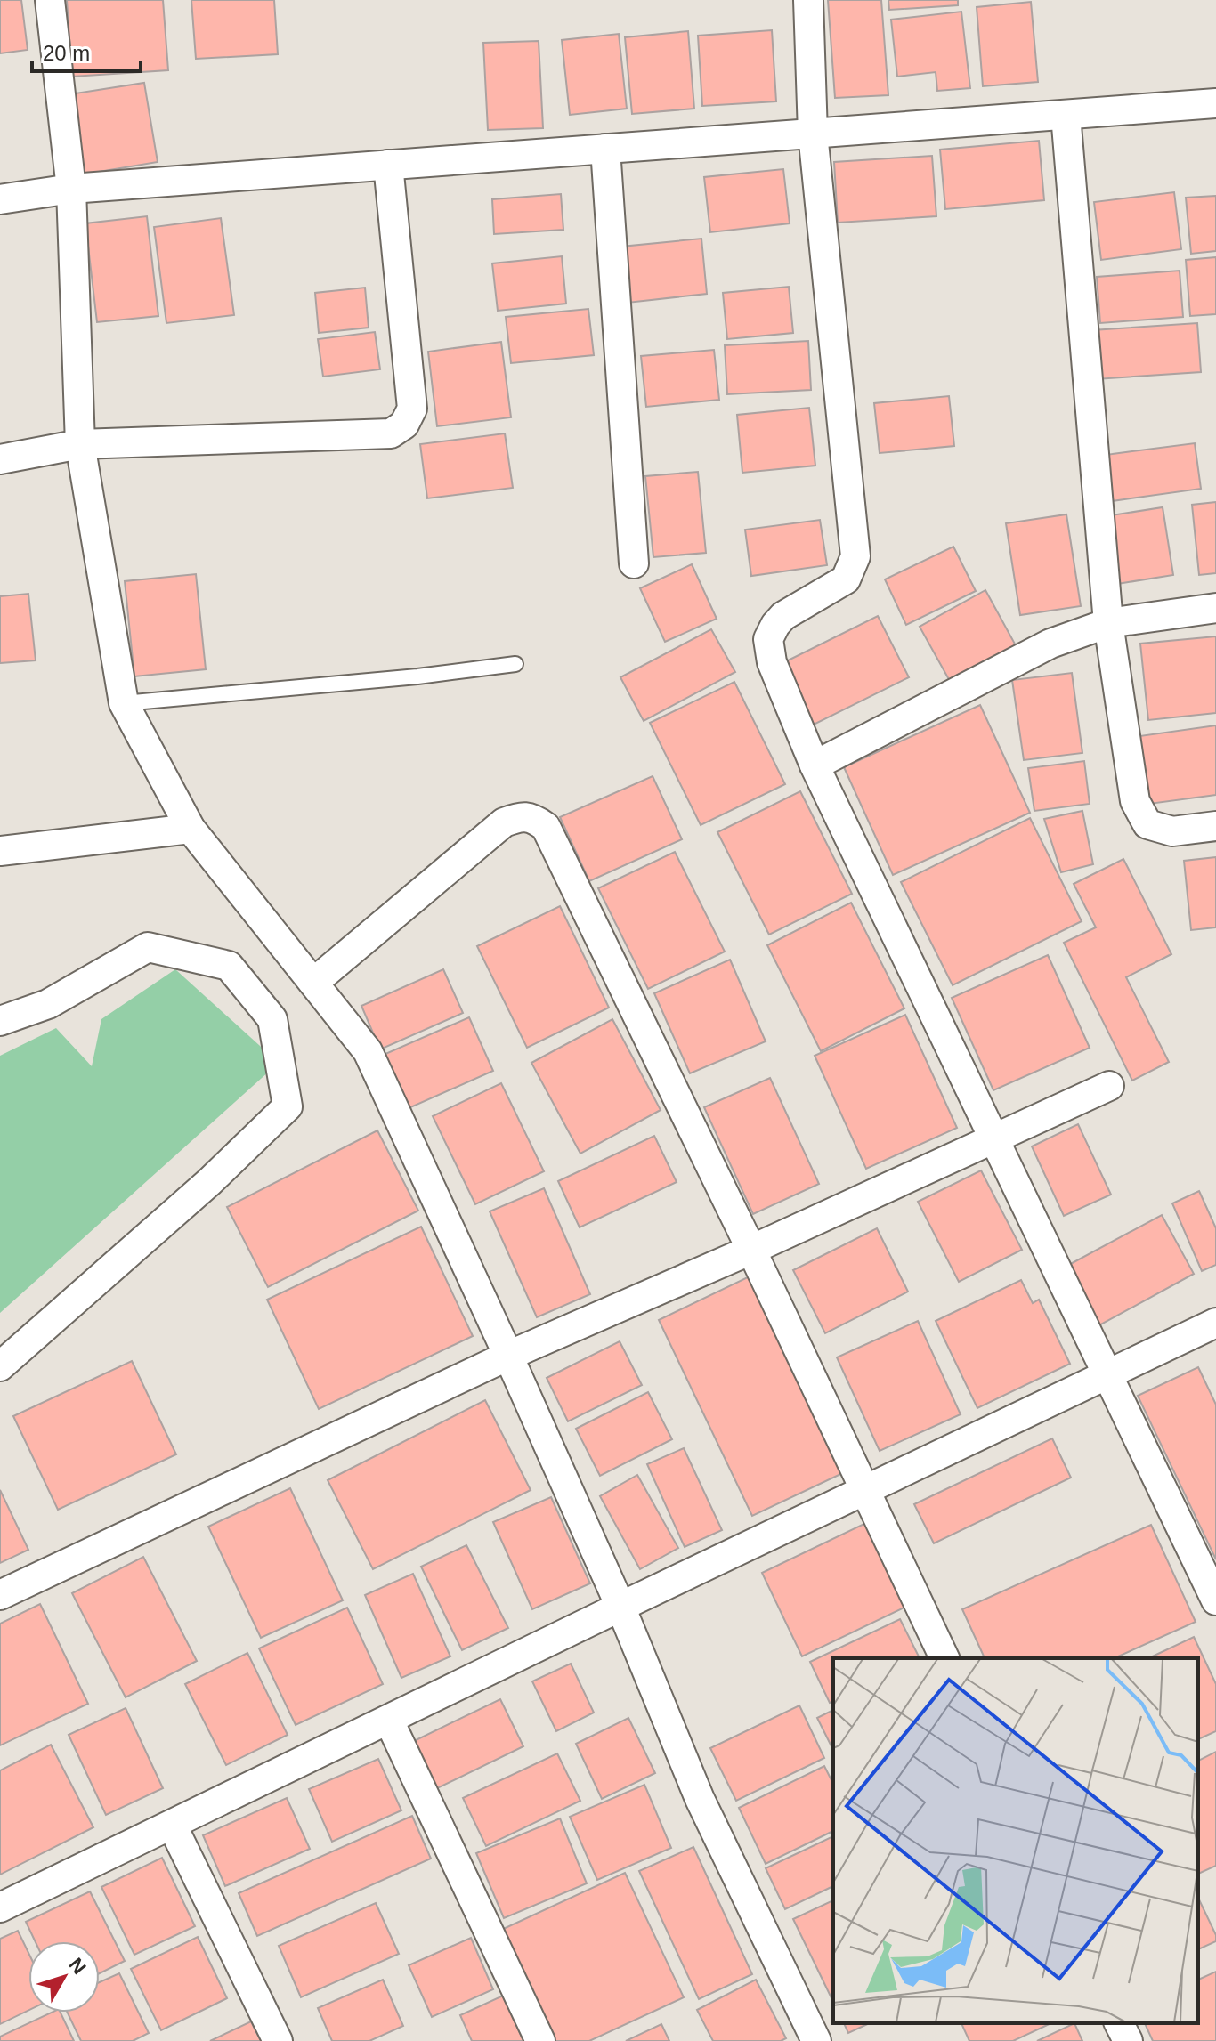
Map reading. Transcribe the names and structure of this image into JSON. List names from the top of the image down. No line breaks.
{"scale_bar":"20 m","north":"top right"}
